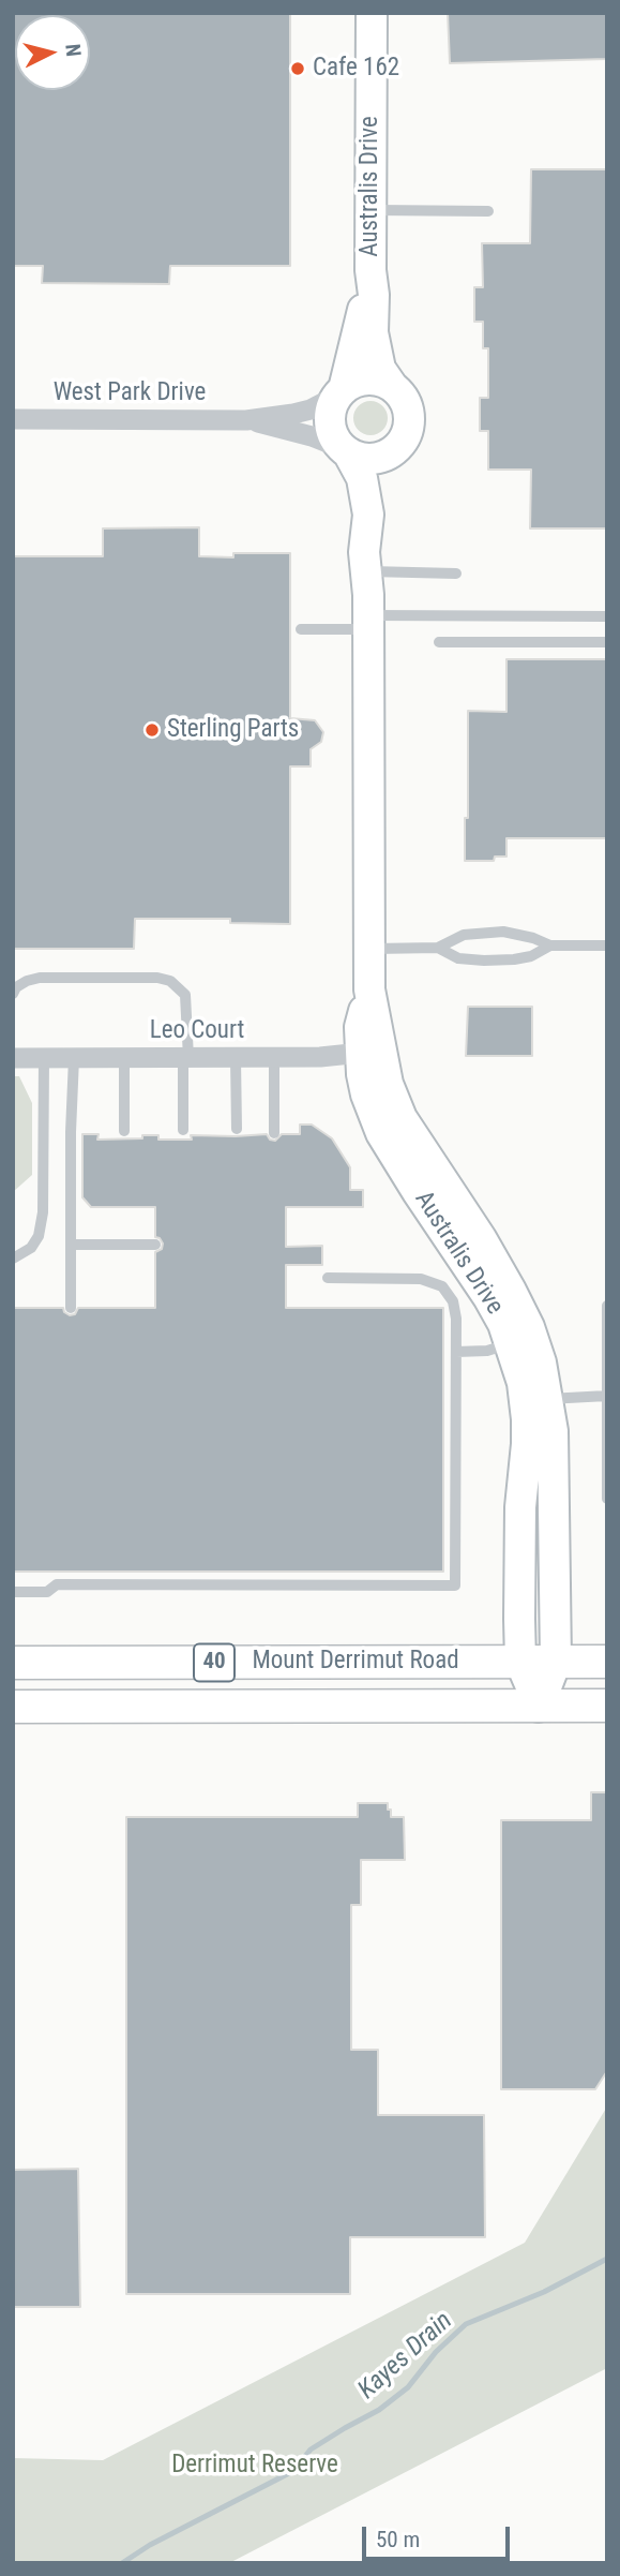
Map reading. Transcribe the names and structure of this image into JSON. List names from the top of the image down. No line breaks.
{"streets":{"main road":["Mount Derrimut Road","40"],"street":["Australis Drive","West Park Drive","Leo Court"]},"crossings":[["Australis Drive","West Park Drive"],["Australis Drive","Leo Court"],["Australis Drive","Mount Derrimut Road"]],"water":["Kayes Drain"],"parks":["Derrimut Reserve"],"places":["Cafe 162","Sterling Parts"],"scale_bar":"50 m","north":"right"}
